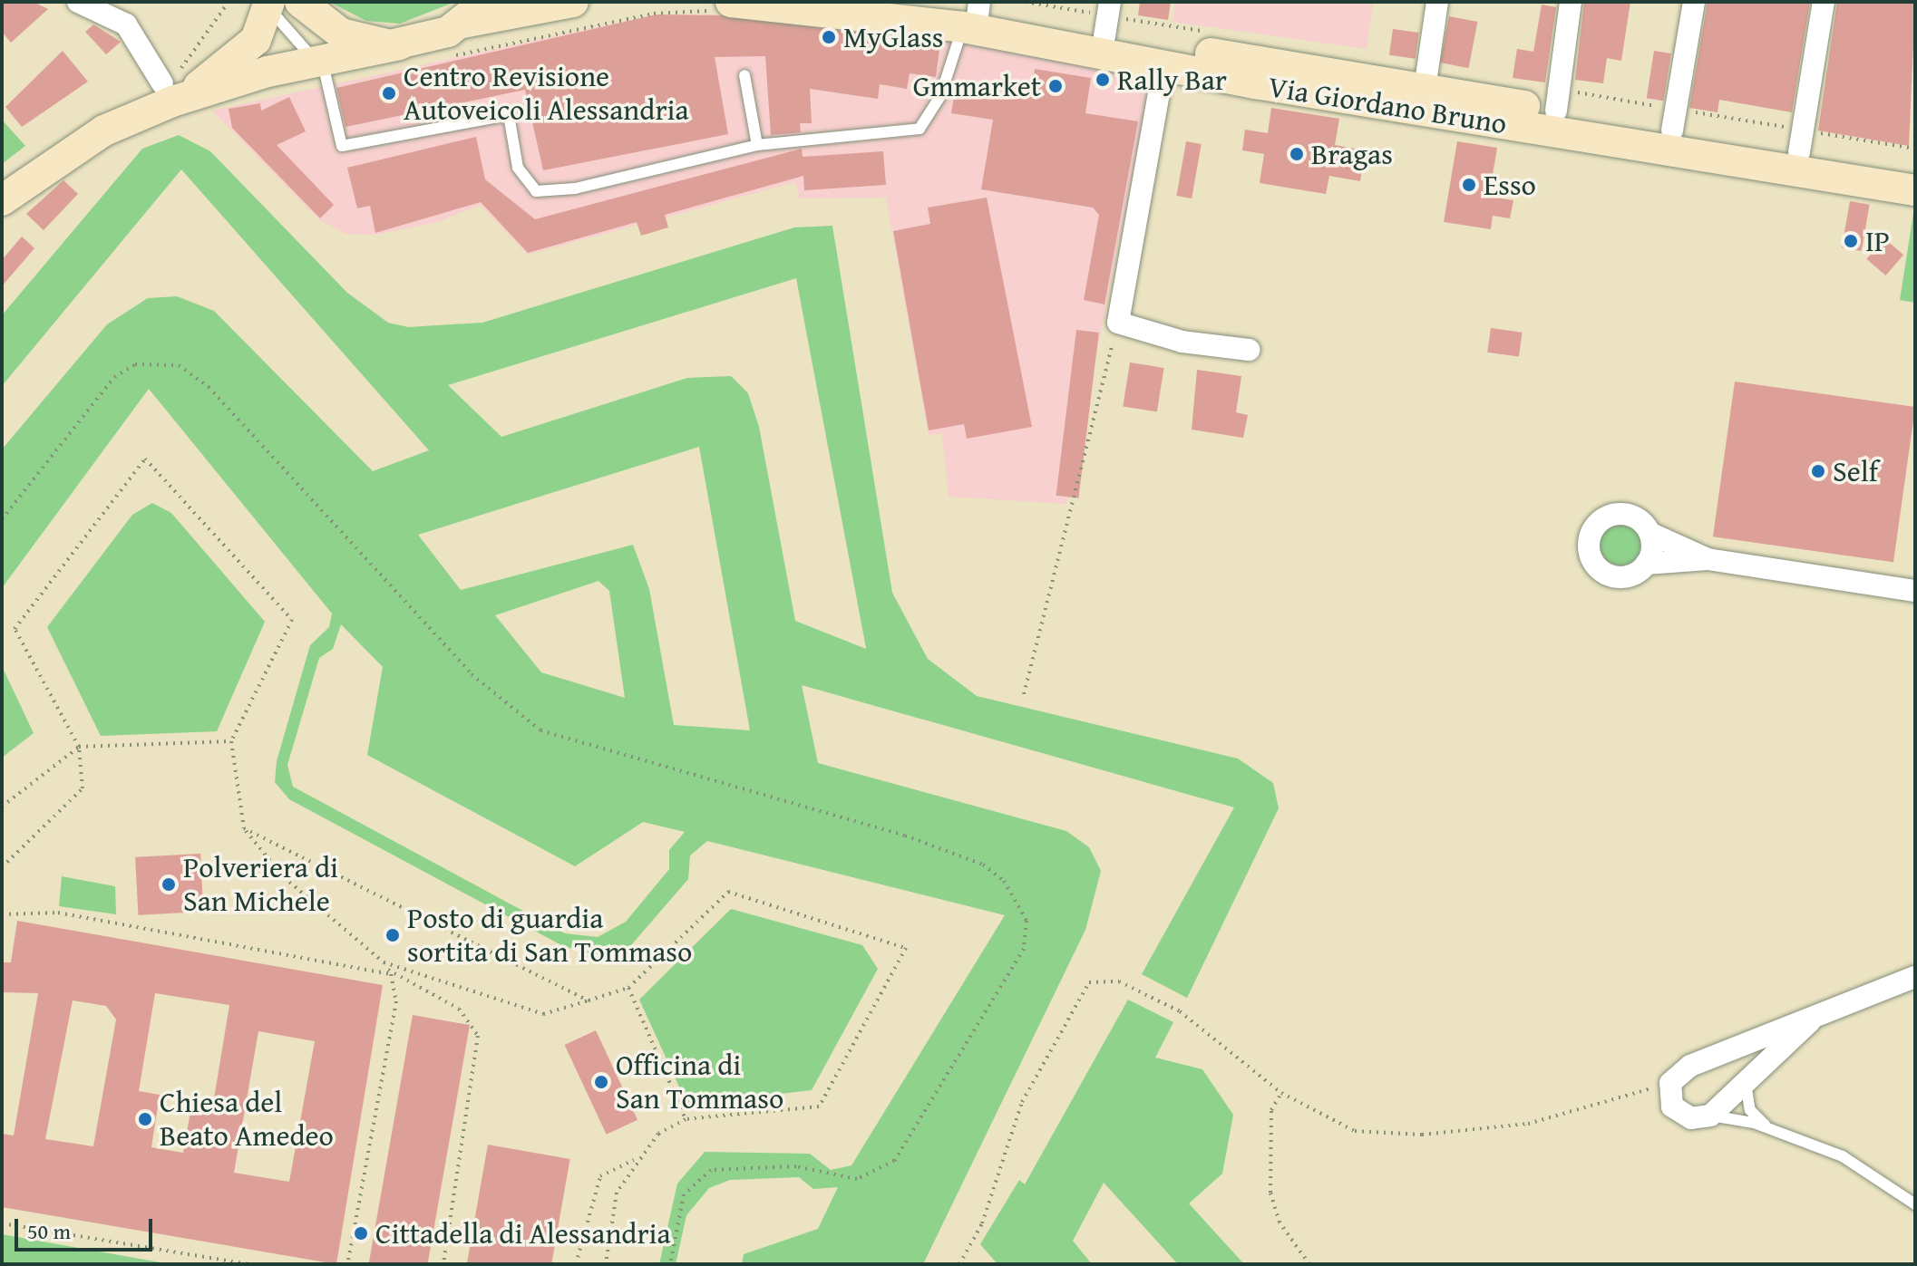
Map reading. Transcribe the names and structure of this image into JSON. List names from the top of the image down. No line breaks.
{"streets":{"main road":["Via Giordano Bruno"]},"places":["MyGlass","Rally Bar","Gmmarket","Centro Revisione Autoveicoli Alessandria","Bragas","Esso","IP","Self","Polveriera di San Michele","Posto di guardia sortita di San Tommaso","Officina di San Tommaso","Chiesa del Beato Amedeo","Cittadella di Alessandria"],"scale_bar":"50 m"}
